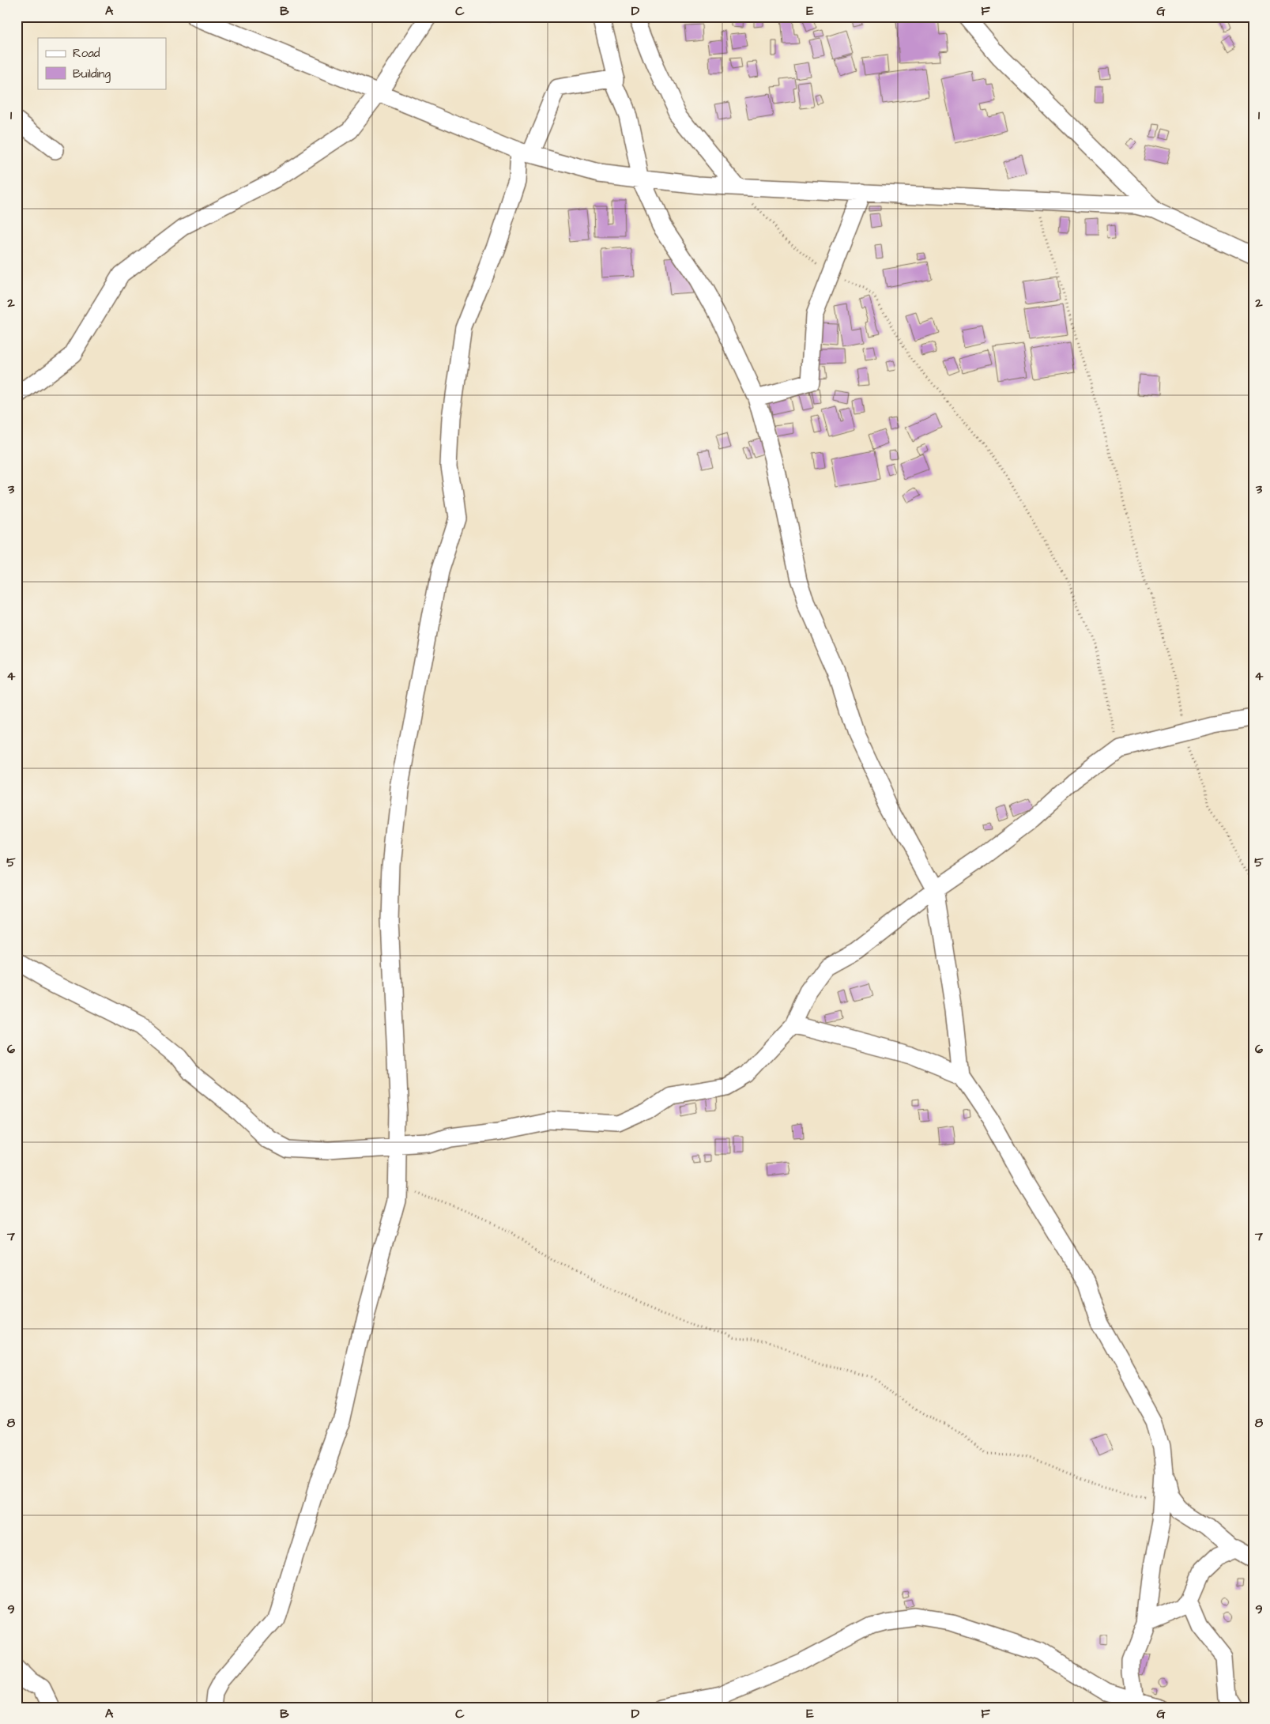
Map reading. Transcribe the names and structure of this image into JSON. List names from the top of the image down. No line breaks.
{"legend":["Road","Building"],"grid":{"columns":["A","B","C","D","E","F","G"],"rows":["1","2","3","4","5","6","7","8","9"]}}
